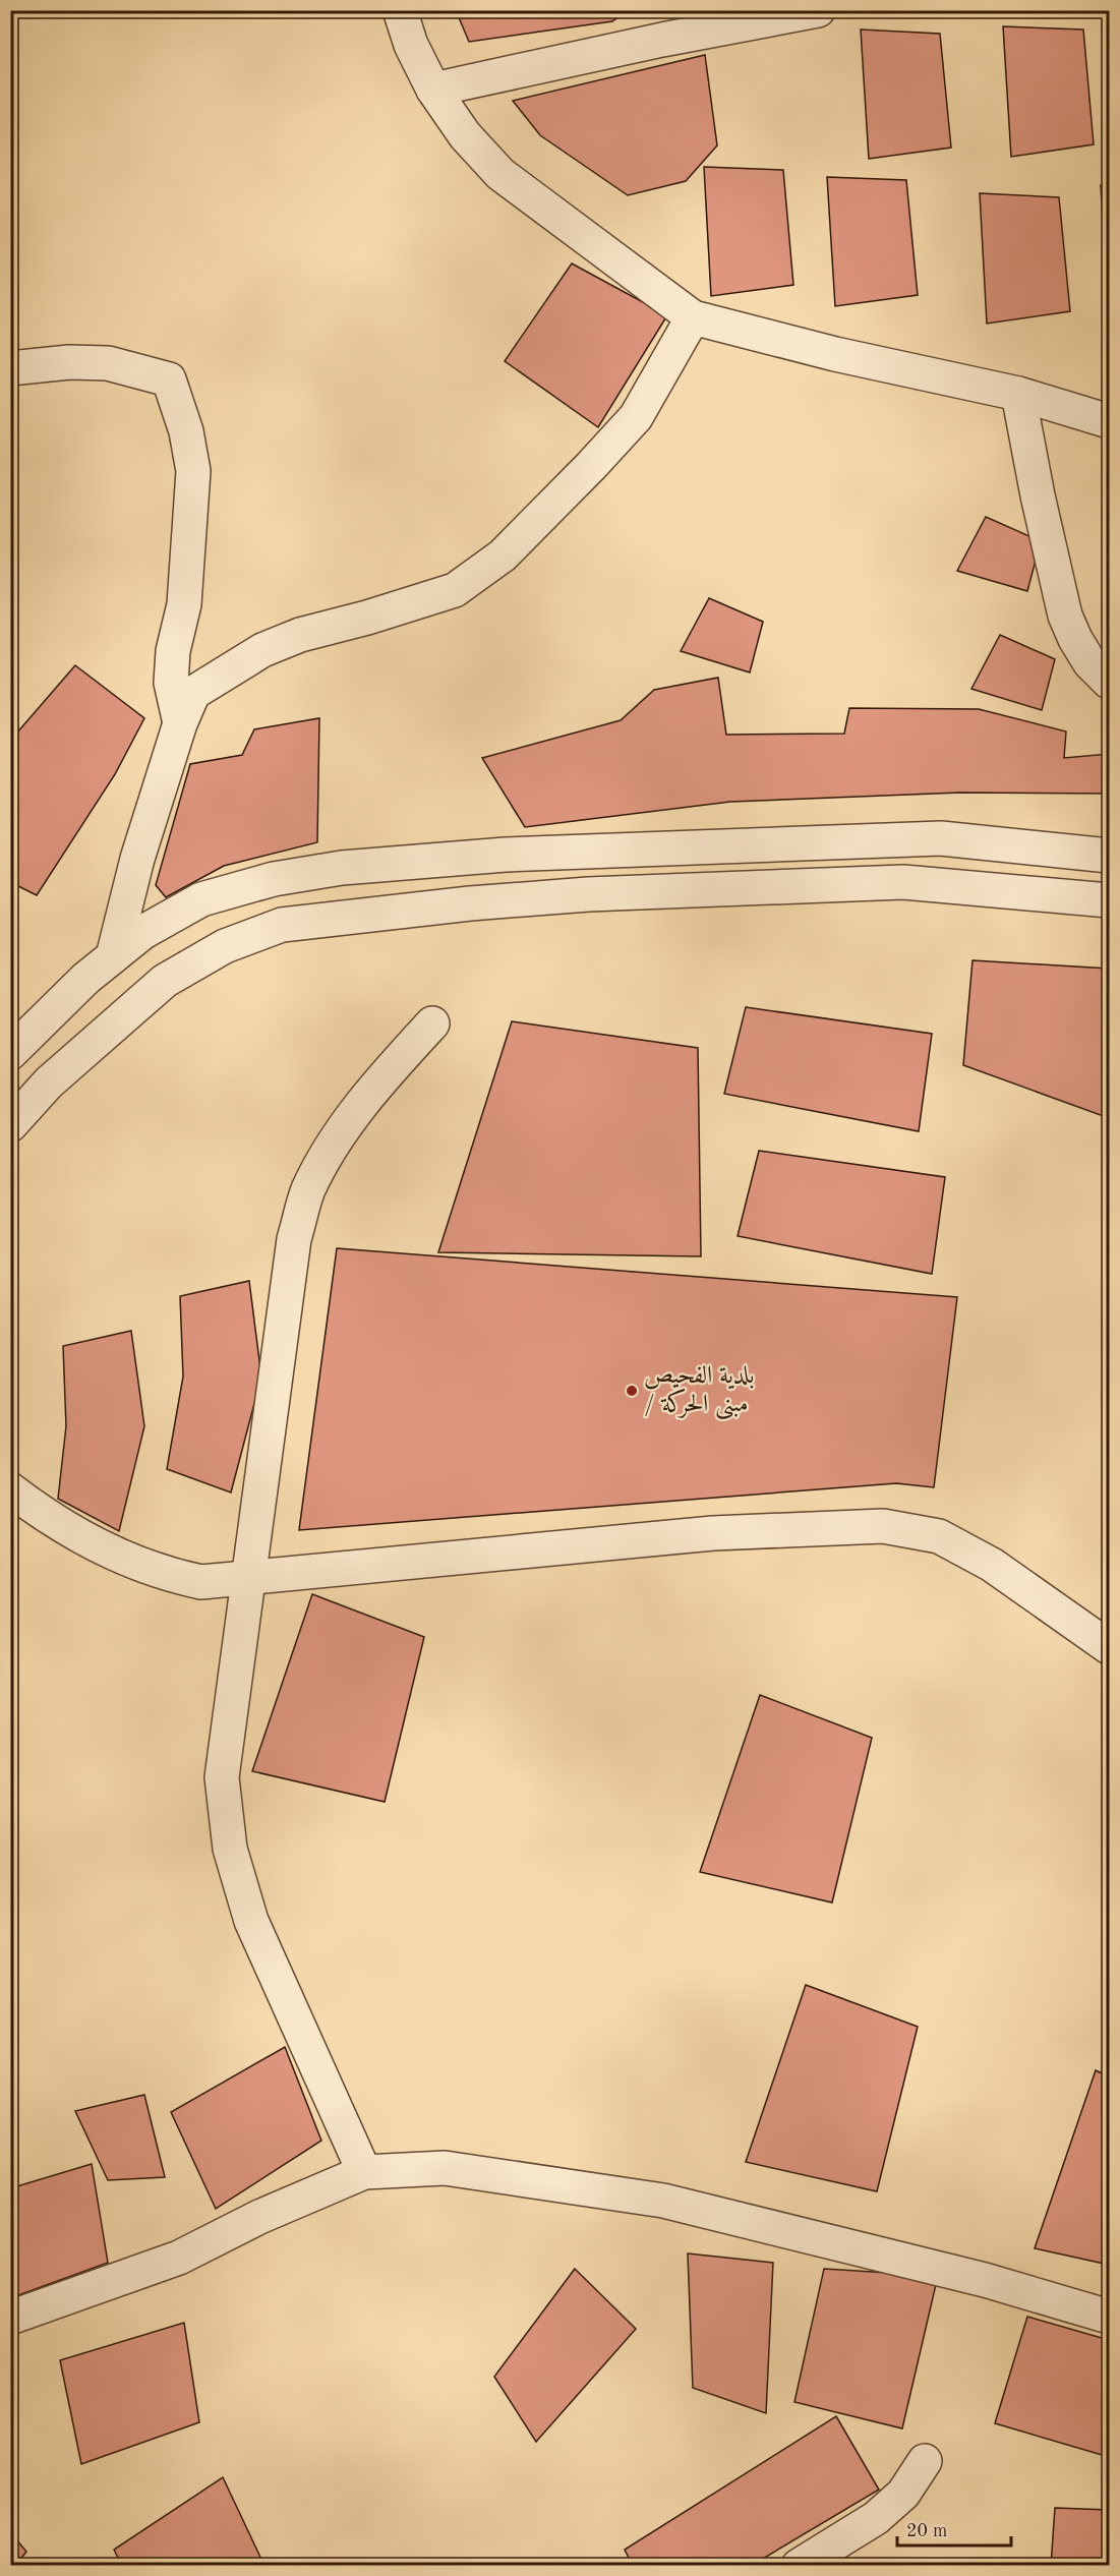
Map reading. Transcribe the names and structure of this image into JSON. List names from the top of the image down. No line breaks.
{"places":["بلدية الفحيص / مبنى الحركة"],"scale_bar":"20 m"}
